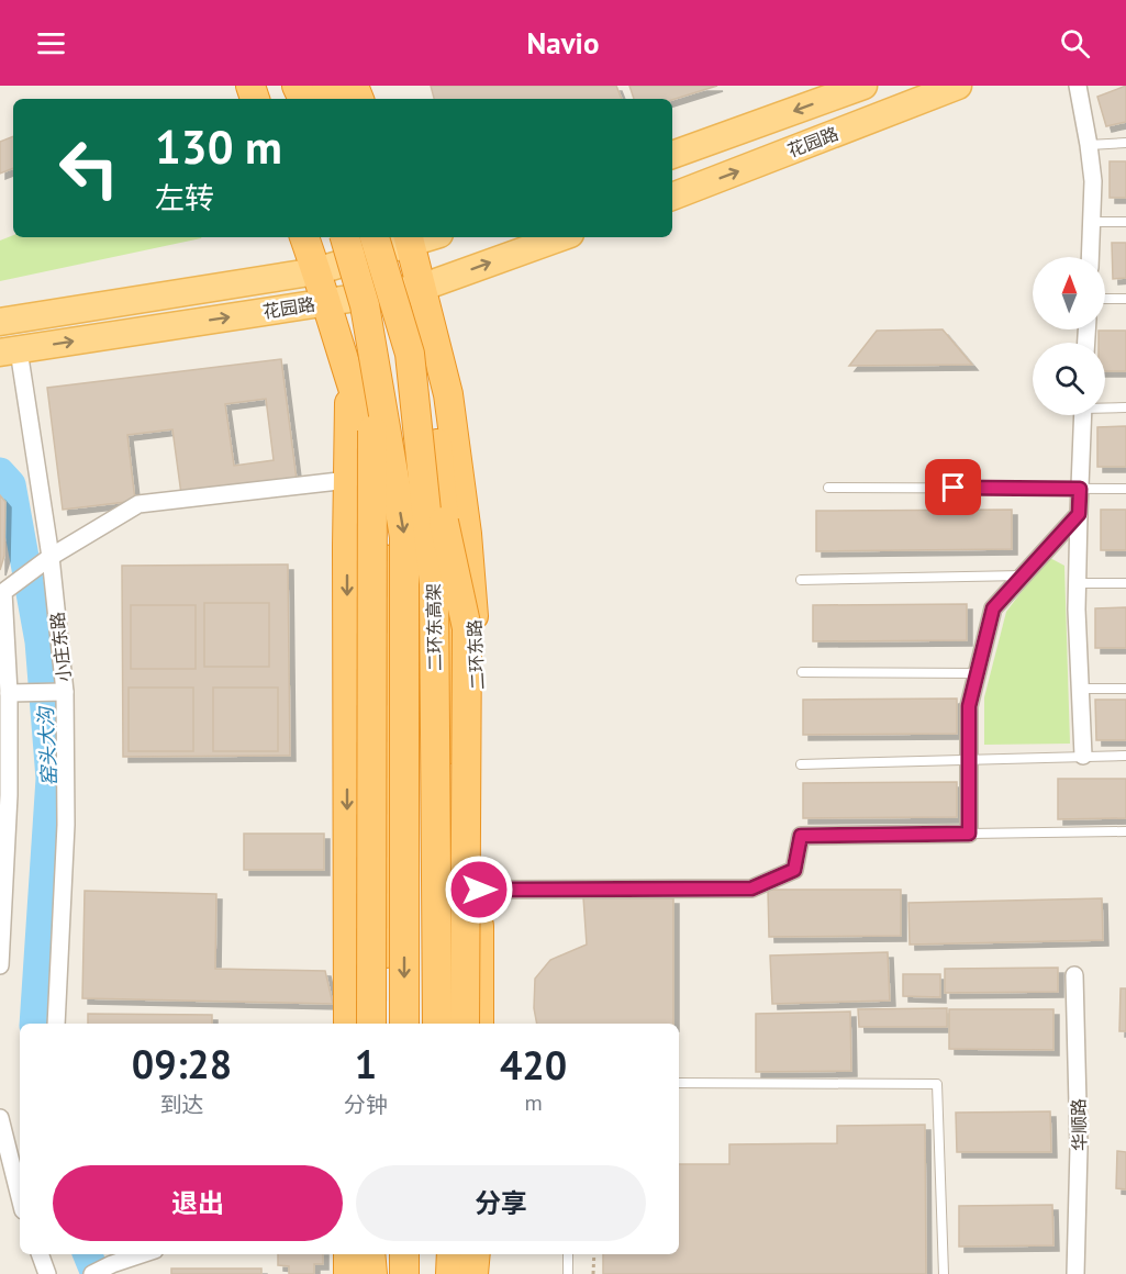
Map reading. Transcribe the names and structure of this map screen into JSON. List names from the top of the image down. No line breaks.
{"streets":{"highway":["二环东高架","二环东路"],"main road":["花园路"],"street":["小庄东路","华顺路"]},"crossings":[["花园路","小庄东路"],["花园路","二环东路"]],"water":["窑头大沟"],"north":"top","page":{"header":"Navio","turn":["130 m","左转"],"eta":["09:28","到达","1","分钟","420","m"],"buttons":["退出","分享"]}}
